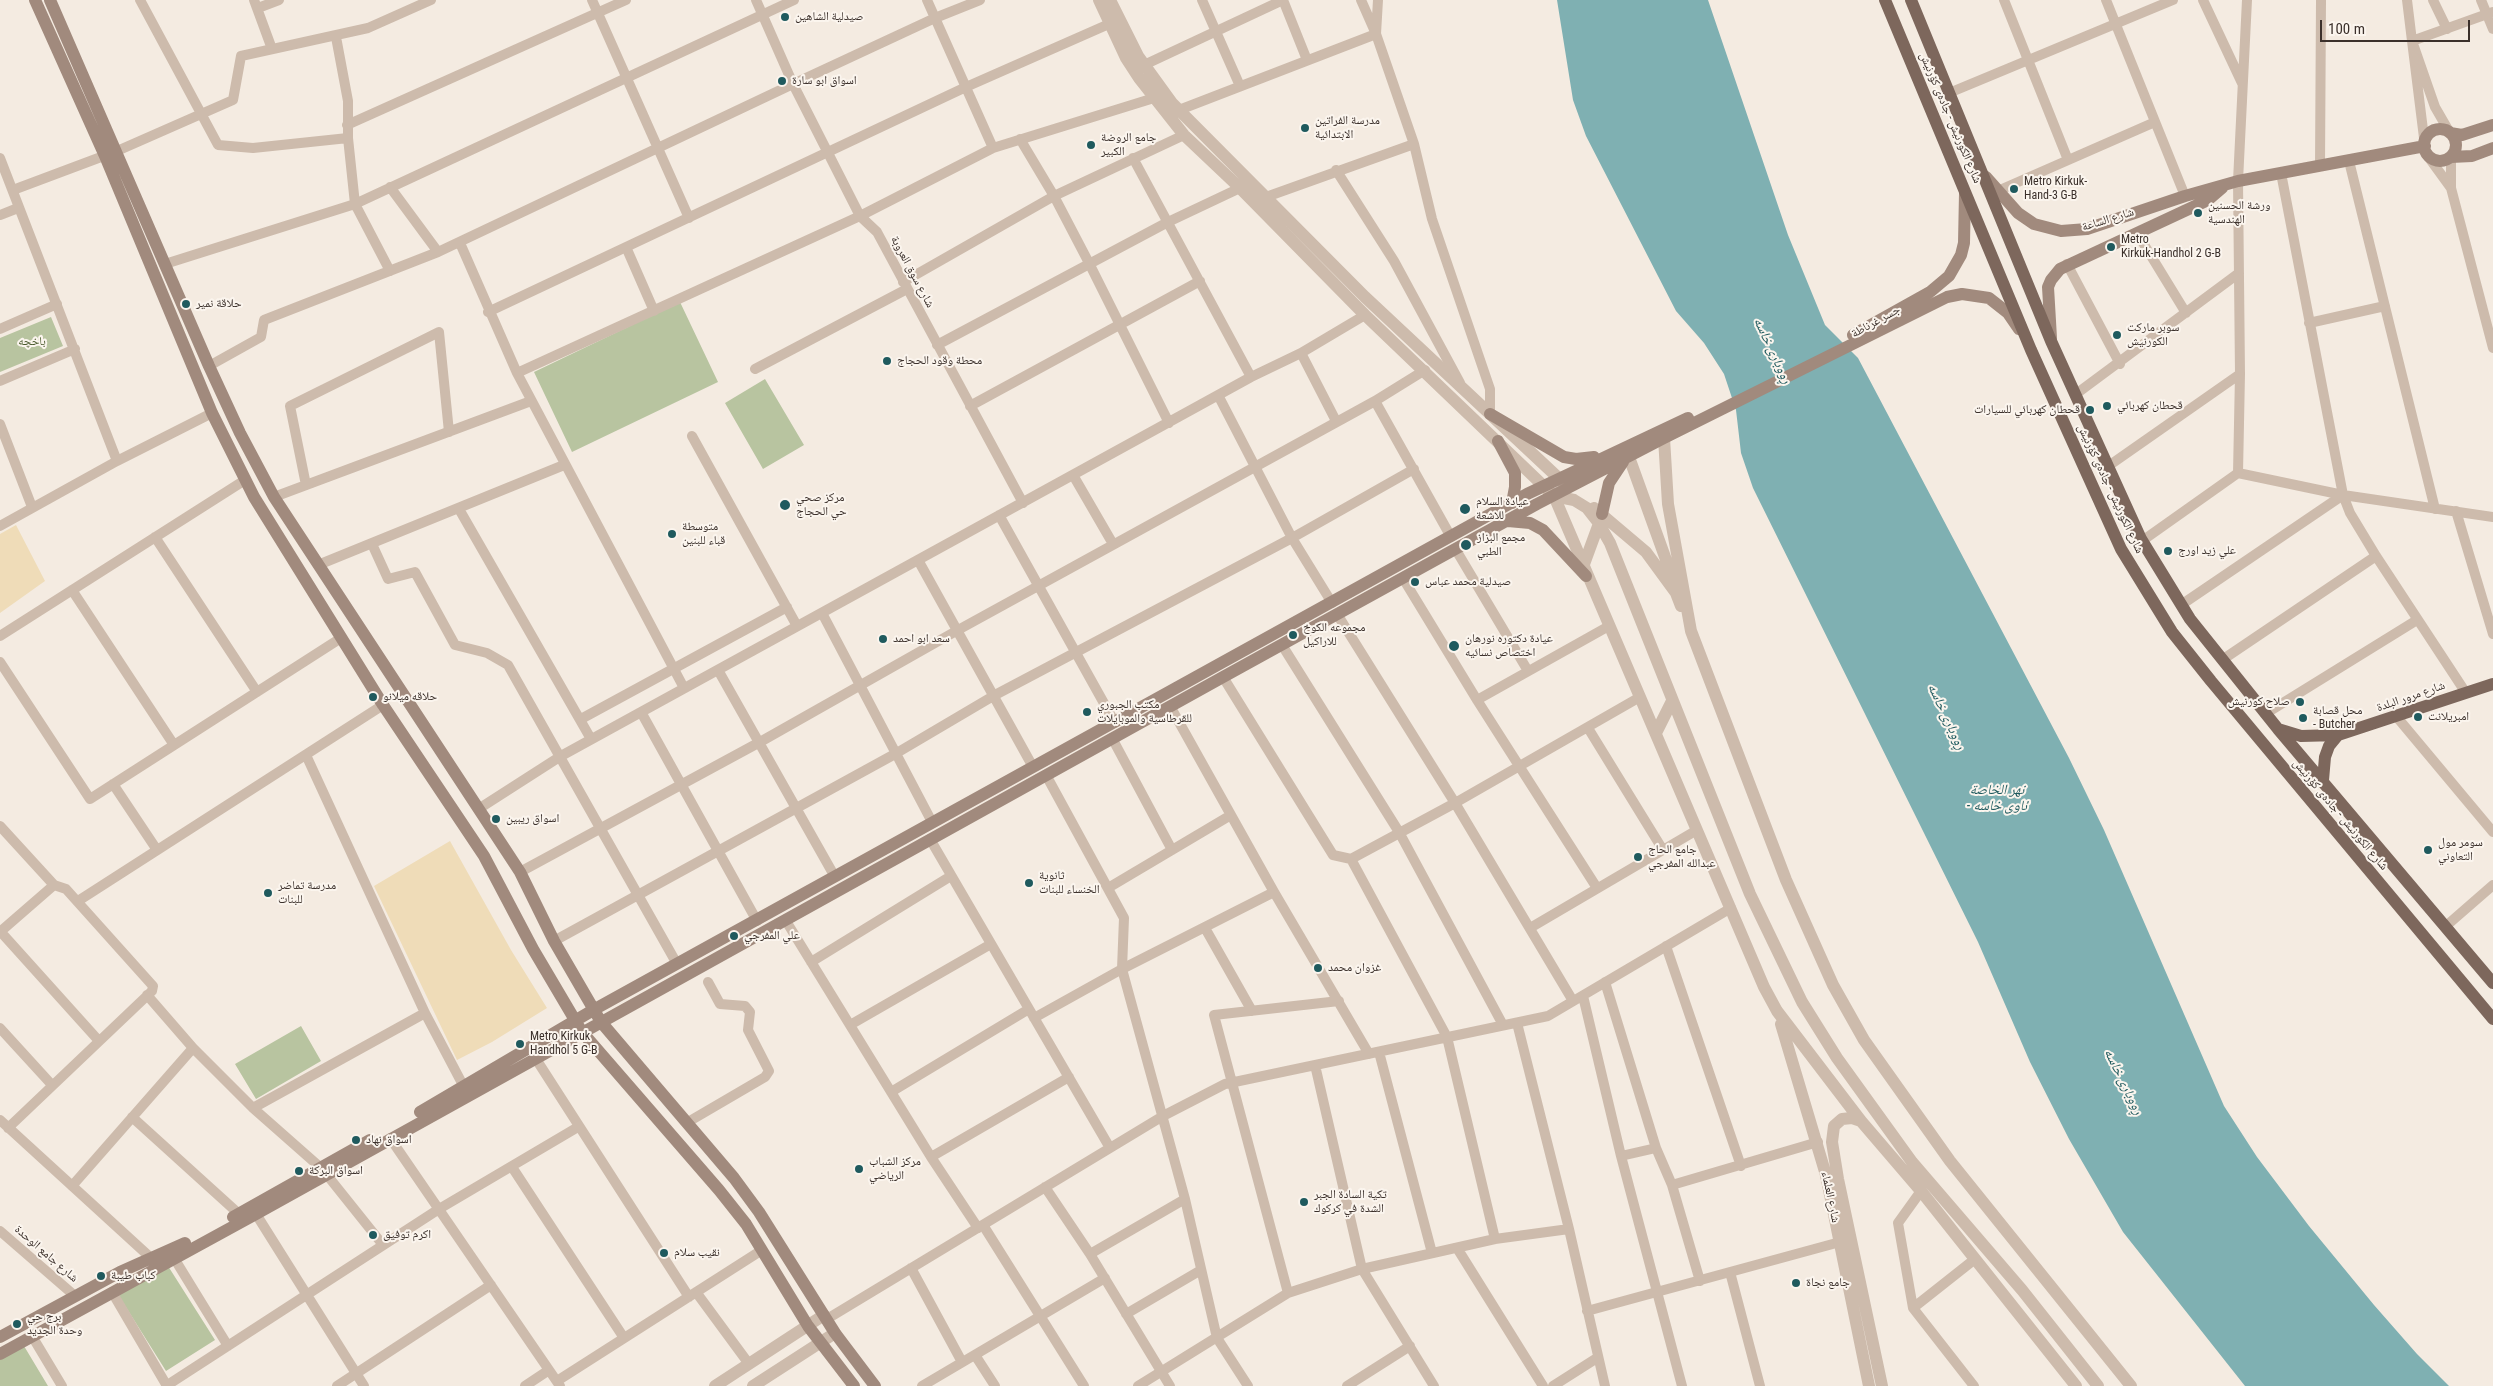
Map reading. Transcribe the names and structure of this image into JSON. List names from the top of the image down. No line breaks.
{"streets":{"main road":["شارع الكورنيش - جادەی کۆرنیش","شارع الساعة","جسر غرناطة","شارع مرور البلدة"],"street":["شارع سوق العروبة","شارع العلماء","شارع جامع الوحدة"]},"crossings":[["شارع الكورنيش - جادەی کۆرنیش","شارع الساعة"],["شارع الكورنيش - جادەی کۆرنیش","جسر غرناطة"],["شارع الكورنيش - جادەی کۆرنیش","شارع مرور البلدة"]],"water":["ڕووباری خاسە","نهر الخاصة - ئاوی خاسە"],"parks":["باخچە"],"places":["صيدلية الشاهين","اسواق ابو سارة","مدرسة الفراتين الابتدائية","جامع الروضة الكبير","Metro Kirkuk- Hand-3 G-B","ورشة الحسنين الهندسية","Metro Kirkuk-Handhol 2 G-B","حلاقة نمير","سوبر ماركت الكورنيش","محطة وقود الحجاج","قحطان كهربائي","قحطان كهربائي للسيارات","مركز صحي حي الحجاج","عيادة السلام للاشعة","متوسطة قباء للبنين","مجمع البزاز الطبي","علي زيد اورج","صيدلية محمد عباس","مجموعه الكوخ للاراكيل","سعد ابو احمد","عيادة دكتوره نورهان اختصاص نسائيه","حلاقه ميلانو","صلاح كورنيش","مكتب الجبوري للقرطاسية والموبايلات","امبريلانت","محل قصابة - Butcher","اسواق ريبين","سومر مول التعاوني","جامع الحاج عبدالله المفرجي","ثانوية الخنساء للبنات","مدرسة تماضر للبنات","علي المفرجي","غزوان محمد","Metro Kirkuk Handhol 5 G-B","اسواق نهاد","مركز الشباب الرياضي","اسواق البركة","تكية السادة الجبر الشدة في كركوك","اكرم توفيق","نقيب سلام","كباب طيبة","جامع نجاة","برج حي وحدة الجديد"],"scale_bar":"100 m"}
